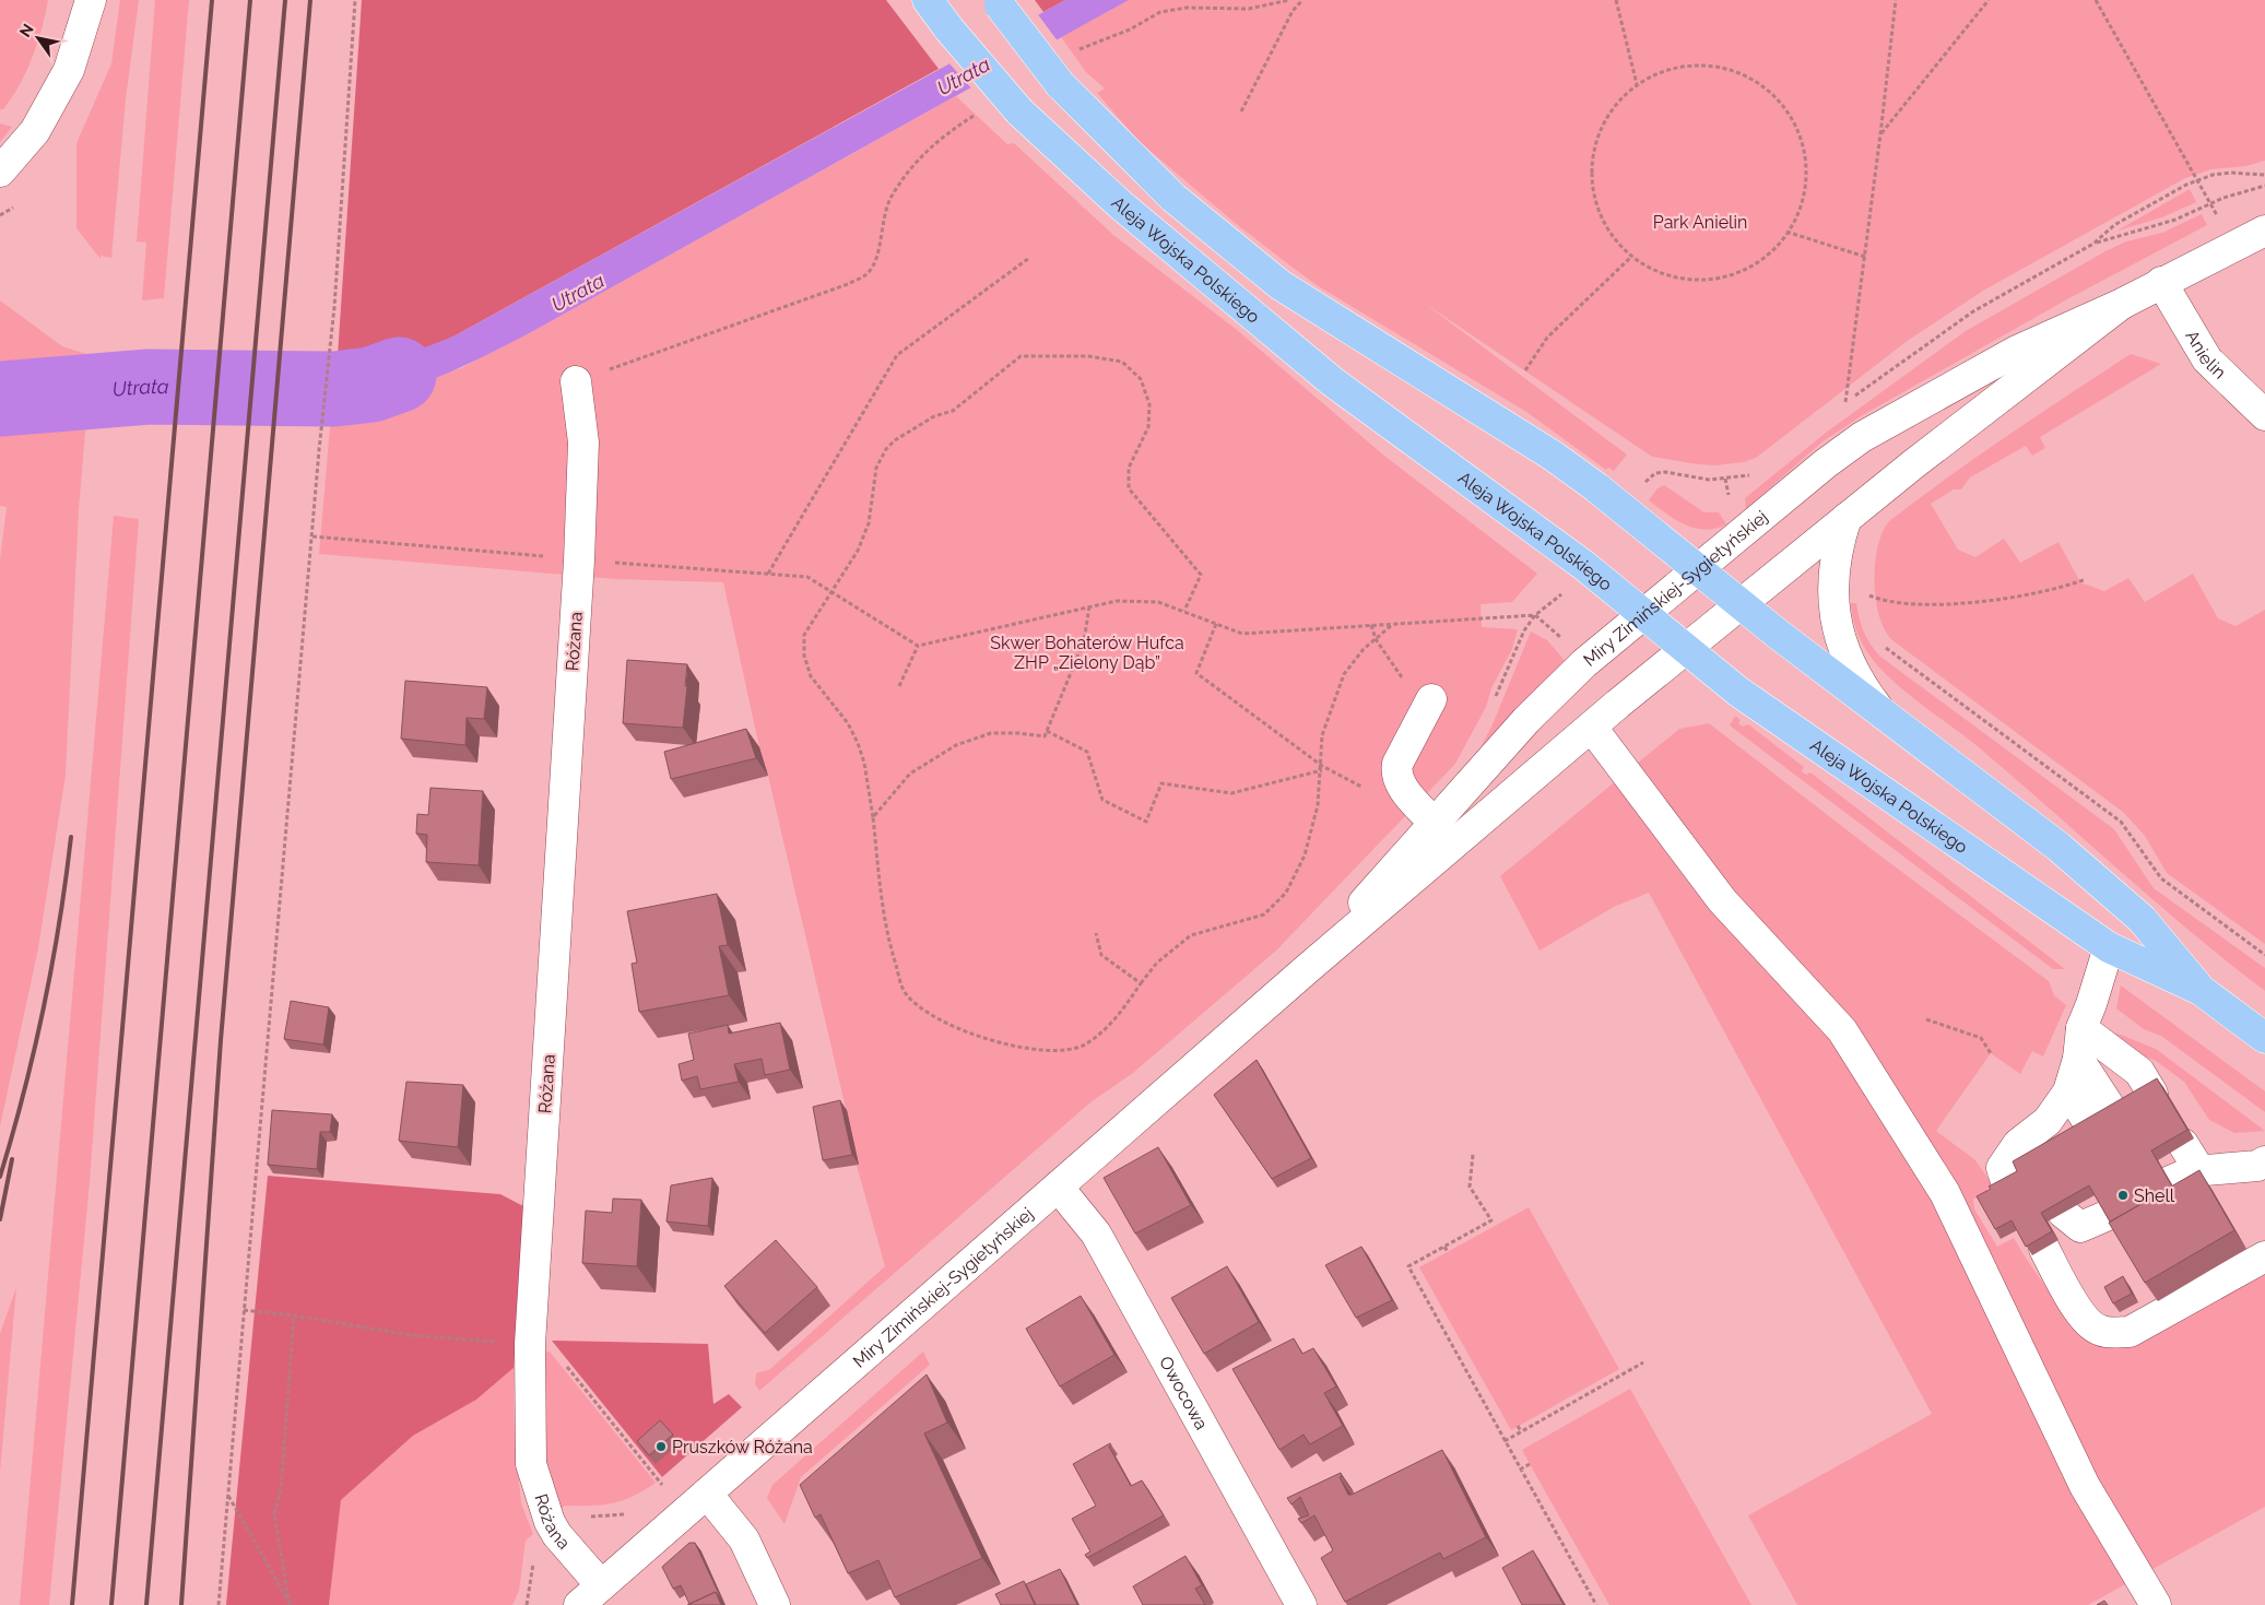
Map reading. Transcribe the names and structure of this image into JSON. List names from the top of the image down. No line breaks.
{"streets":{"main road":["Aleja Wojska Polskiego"],"street":["Anielin","Miry Zimińskiej-Sygietyńskiej","Różana","Owocowa"]},"crossings":[["Aleja Wojska Polskiego","Miry Zimińskiej-Sygietyńskiej"],["Anielin","Miry Zimińskiej-Sygietyńskiej"],["Miry Zimińskiej-Sygietyńskiej","Różana"],["Miry Zimińskiej-Sygietyńskiej","Owocowa"]],"water":["Utrata"],"parks":["Park Anielin","Skwer Bohaterów Hufca ZHP „Zielony Dąb”"],"places":["Shell","Pruszków Różana"],"north":"top left"}
